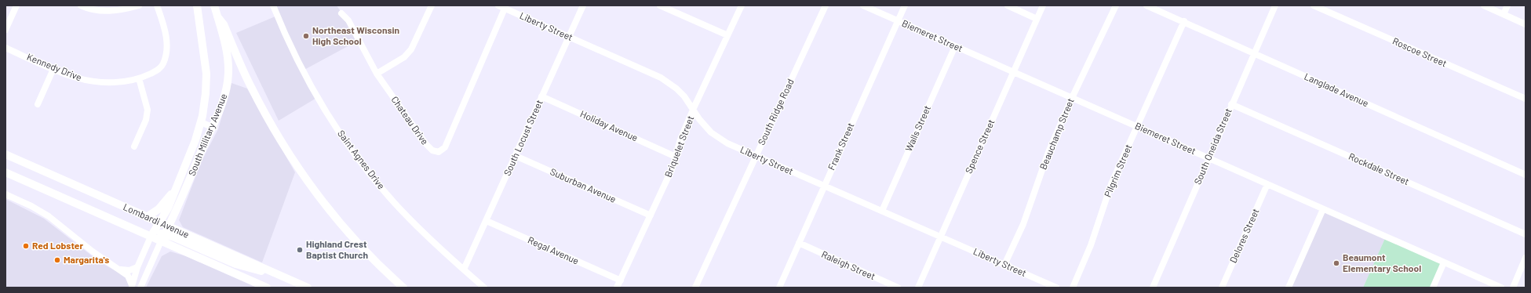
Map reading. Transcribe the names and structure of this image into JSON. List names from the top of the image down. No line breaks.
{"streets":{"main road":["South Military Avenue","Lombardi Avenue"],"street":["Liberty Street","Biemeret Street","Roscoe Street","Kennedy Drive","Langlade Avenue","South Ridge Road","Chateau Drive","Holiday Avenue","Walls Street","Beauchamp Street","South Locust Street","Briquelet Street","Frank Street","Spence Street","South Oneida Street","Saint Agnes Drive","Rockdale Street","Pilgrim Street","Suburban Avenue","Delores Street","Regal Avenue","Raleigh Street"]},"crossings":[["Liberty Street","South Ridge Road"],["Liberty Street","Chateau Drive"],["Liberty Street","Walls Street"],["Liberty Street","Beauchamp Street"],["Liberty Street","South Locust Street"],["Liberty Street","Briquelet Street"],["Liberty Street","Frank Street"],["Liberty Street","Spence Street"],["Biemeret Street","Walls Street"],["Biemeret Street","Beauchamp Street"],["Biemeret Street","Frank Street"],["Biemeret Street","Spence Street"],["Biemeret Street","South Oneida Street"],["Biemeret Street","Pilgrim Street"],["Biemeret Street","Delores Street"],["Langlade Avenue","South Oneida Street"],["Langlade Avenue","Pilgrim Street"],["Holiday Avenue","South Locust Street"],["Holiday Avenue","Briquelet Street"],["South Military Avenue","Lombardi Avenue"],["South Locust Street","Saint Agnes Drive"],["South Locust Street","Suburban Avenue"],["South Locust Street","Regal Avenue"],["Briquelet Street","Suburban Avenue"],["Briquelet Street","Regal Avenue"],["Frank Street","Raleigh Street"],["South Oneida Street","Rockdale Street"]],"places":["Northeast Wisconsin High School","Red Lobster","Highland Crest Baptist Church","Margarita's","Beaumont Elementary School"]}
